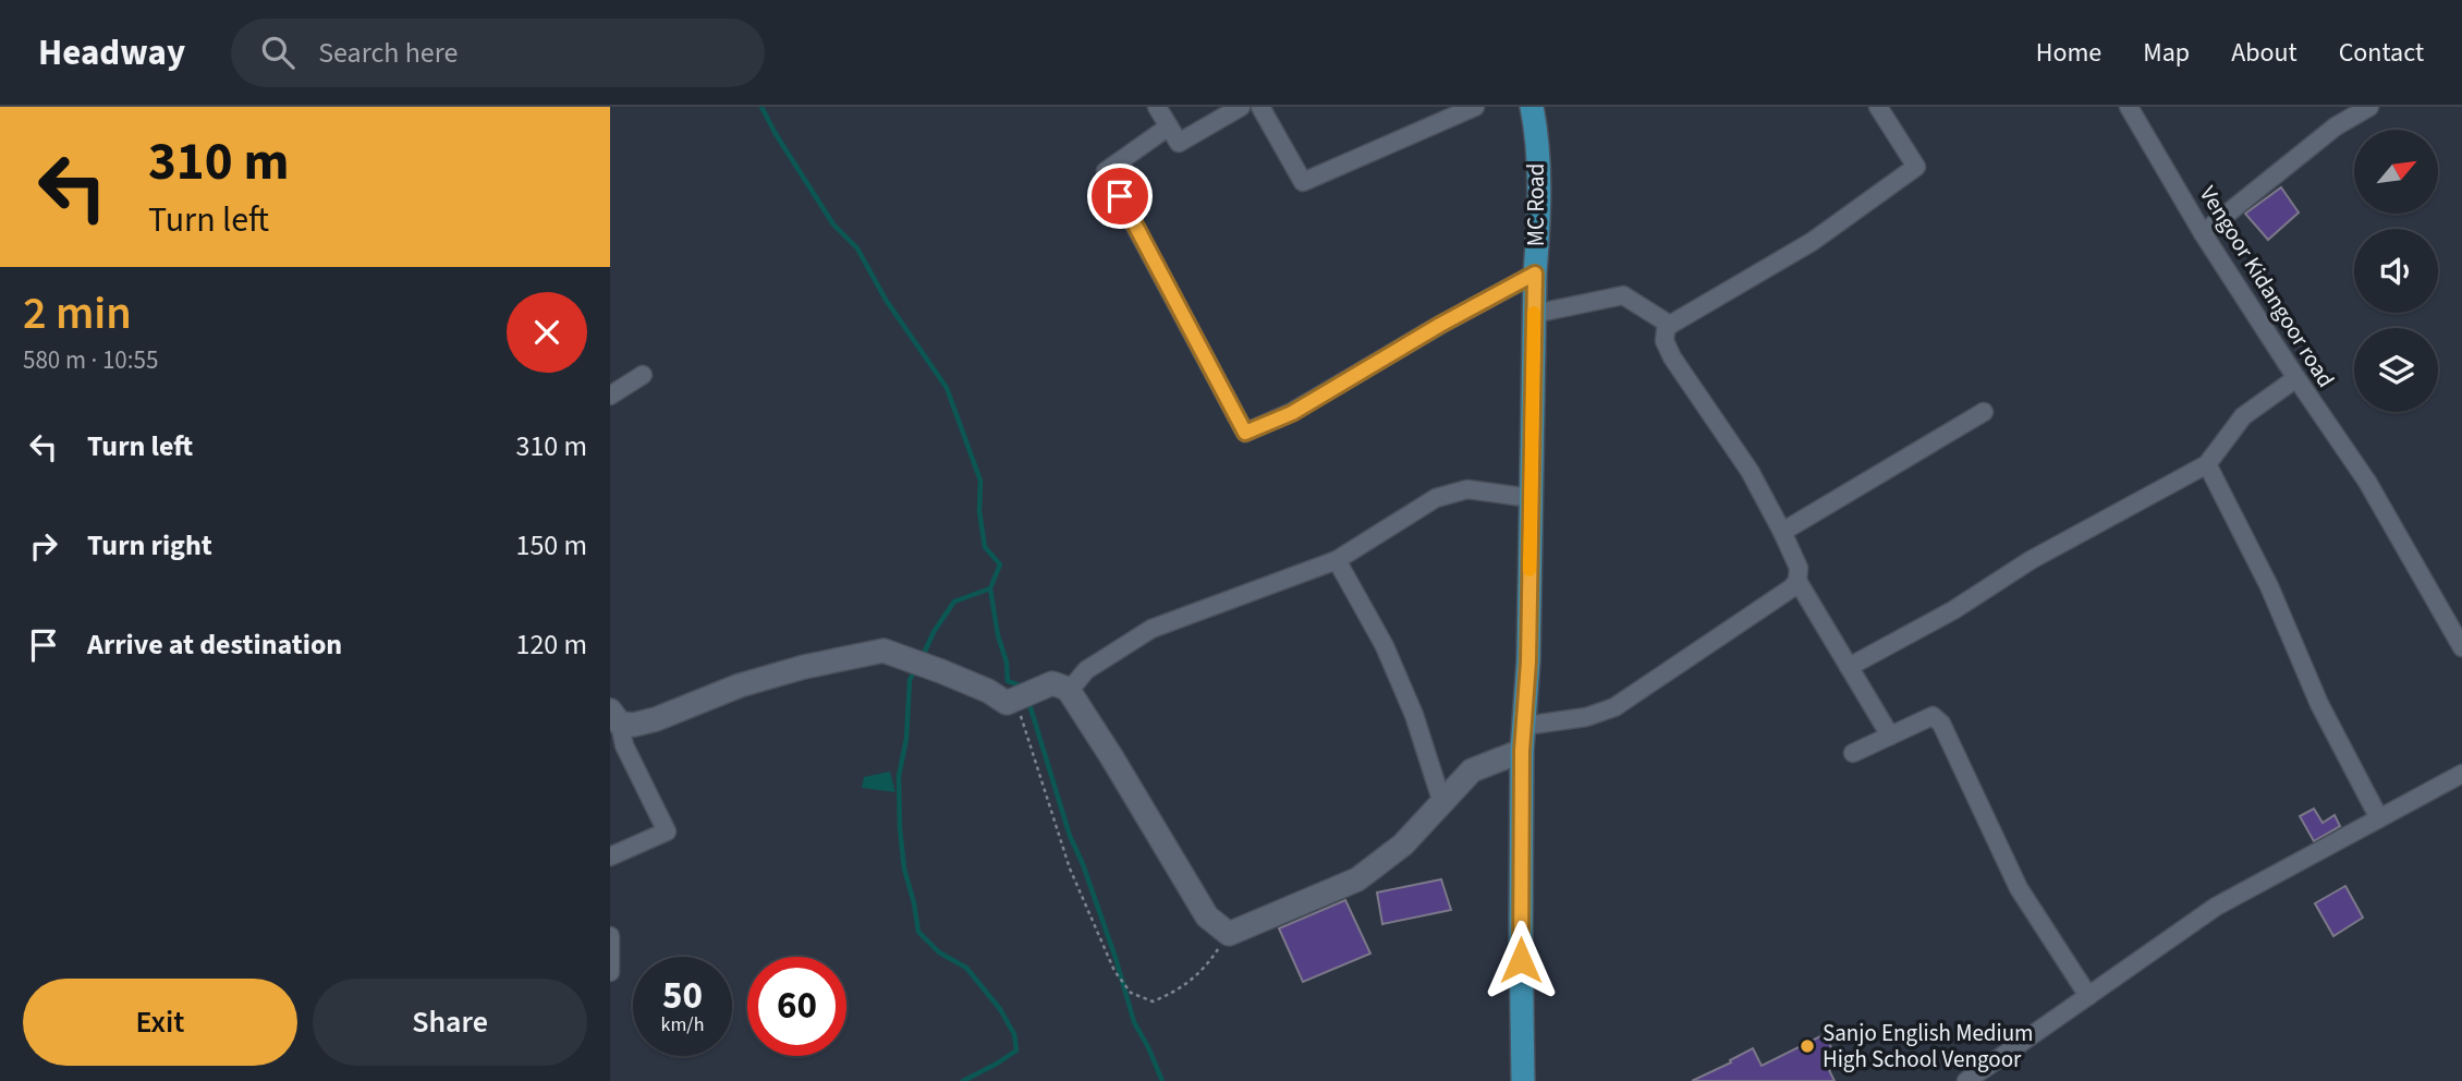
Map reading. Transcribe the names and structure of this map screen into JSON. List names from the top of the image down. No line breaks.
{"streets":{"main road":["MC Road"],"street":["Vengoor Kidangoor road"]},"places":["Sanjo English Medium High School Vengoor"],"north":"top right","page":{"header":"Headway","search":"Search here","nav":["Home","Map","About","Contact"],"turn":["310 m","Turn left"],"heading":["2 min","580 m · 10:55"],"list":[{"name":"Turn left","value":"310 m"},{"name":"Turn right","value":"150 m"},{"name":"Arrive at destination","value":"120 m"}],"speed":"50 km/h","limit":"60","buttons":["Exit","Share"]}}
